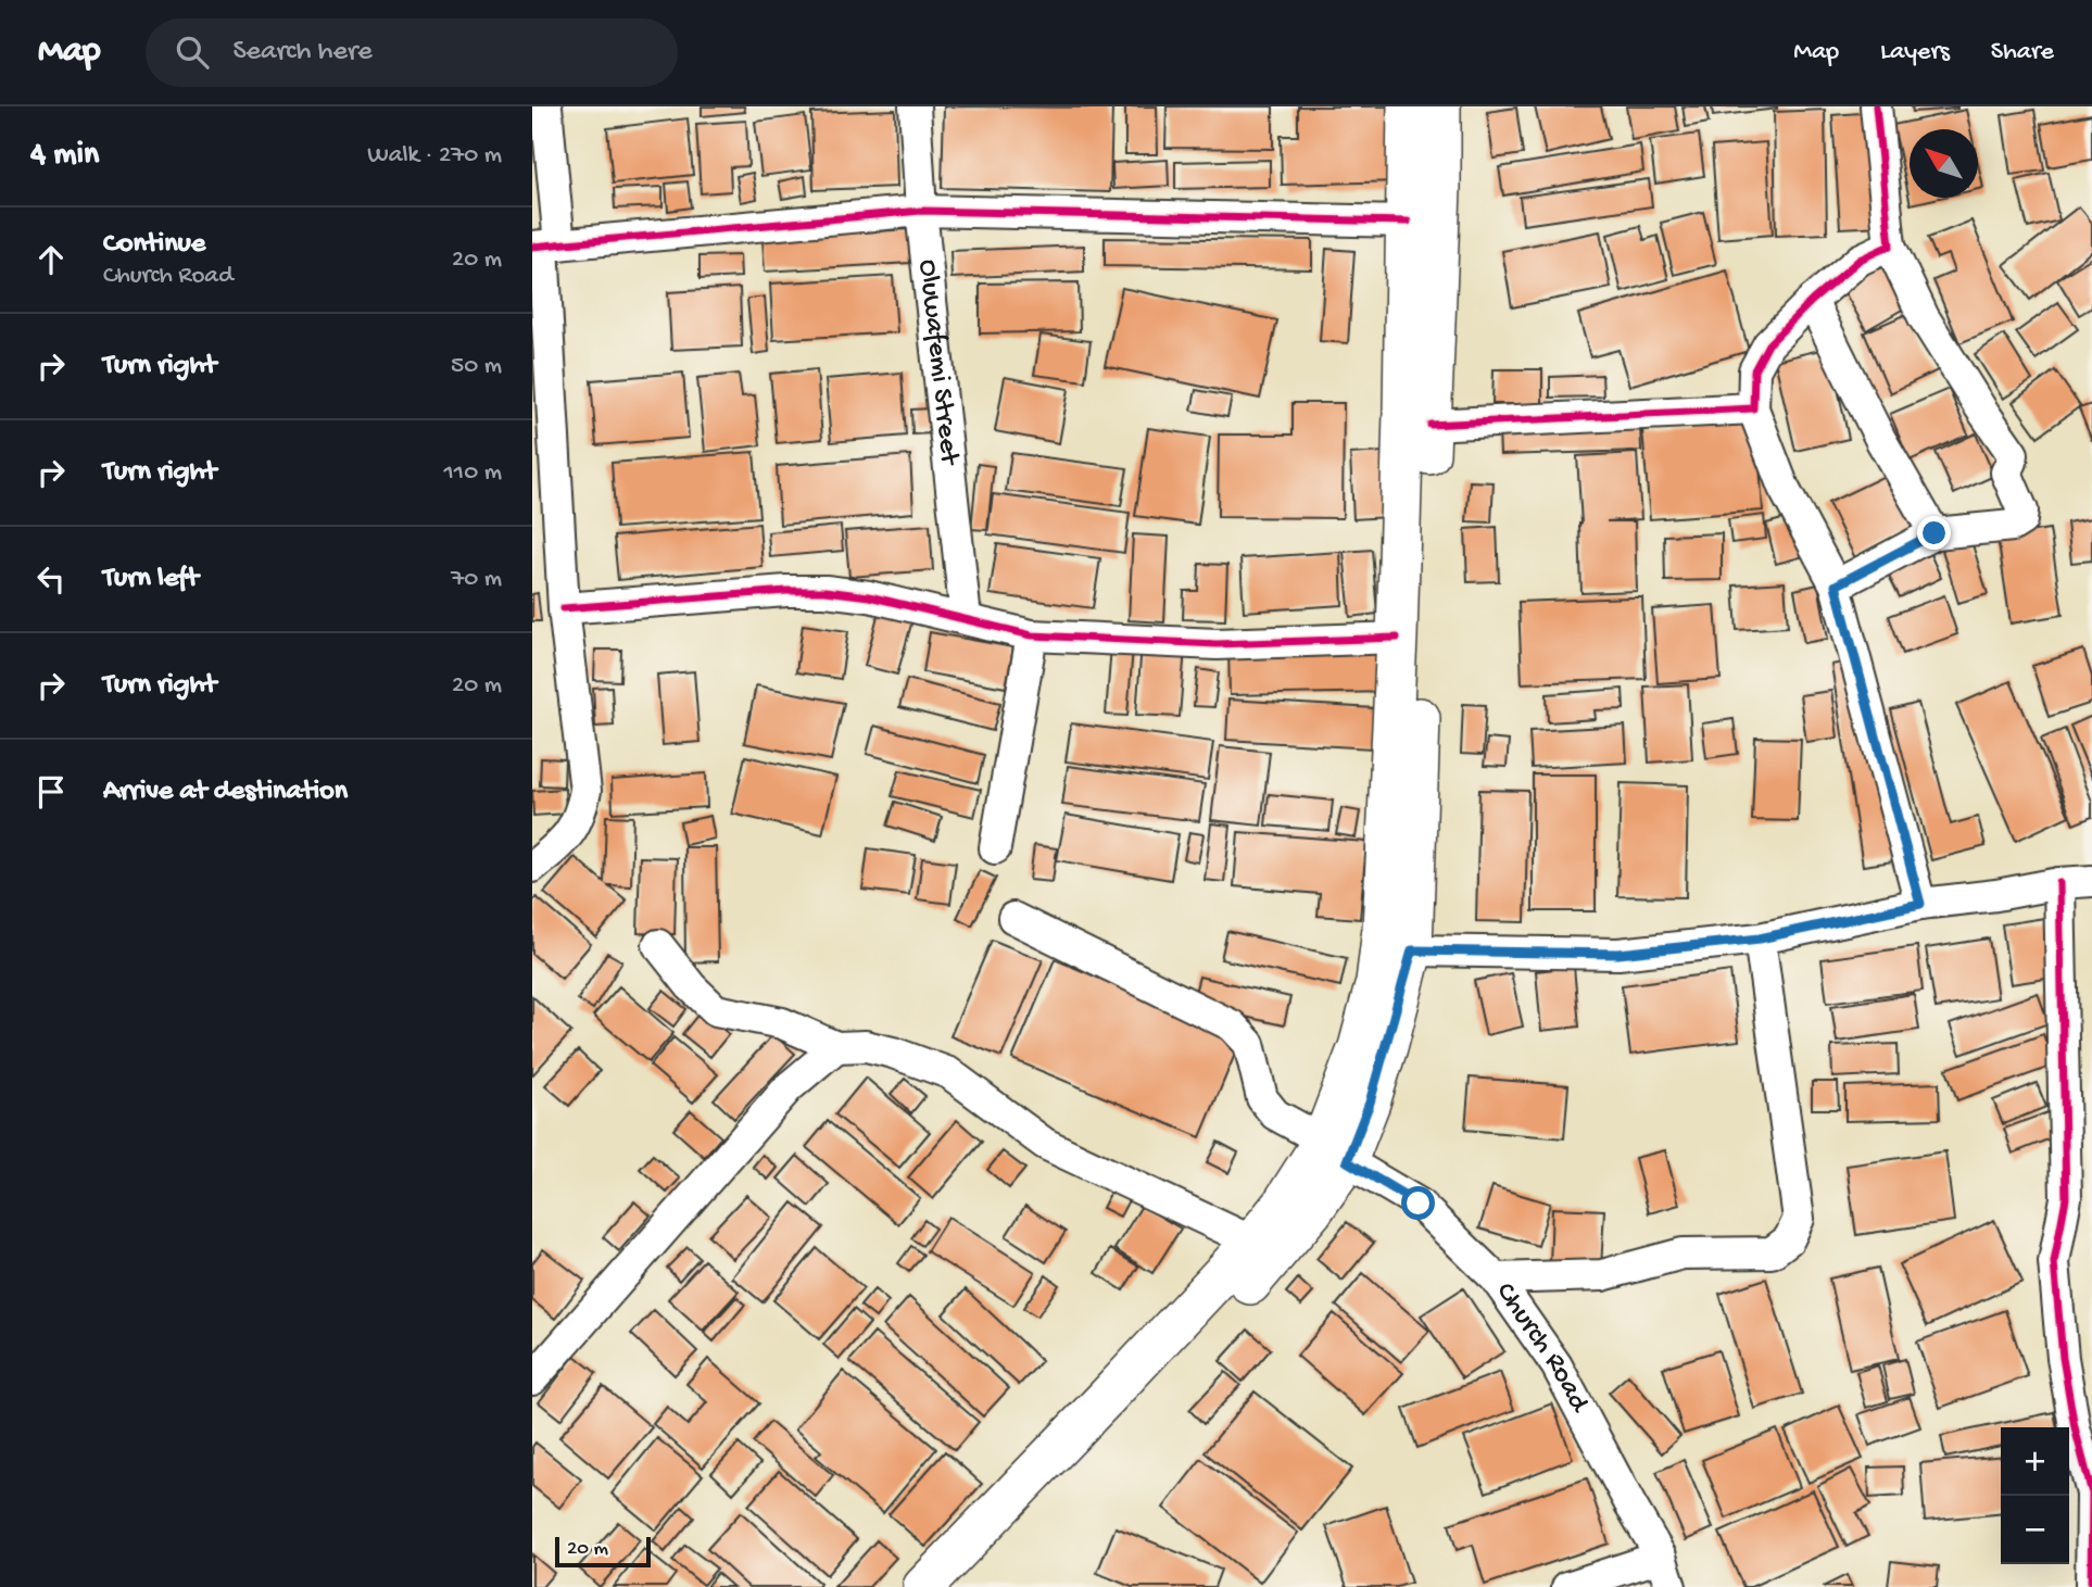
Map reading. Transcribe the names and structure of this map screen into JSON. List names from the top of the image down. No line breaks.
{"streets":{"street":["Oluwafemi Street","Church Road"]},"scale_bar":"20 m","north":"top left","page":{"header":"Map","search":"Search here","nav":["Map","Layers","Share"],"heading":["4 min","Walk · 270 m"],"list":[["Continue","Church Road","20 m"],["Turn right","50 m"],["Turn right","110 m"],["Turn left","70 m"],["Turn right","20 m"],"Arrive at destination"],"map_buttons":["+","−"],"scale":"20 m"}}
